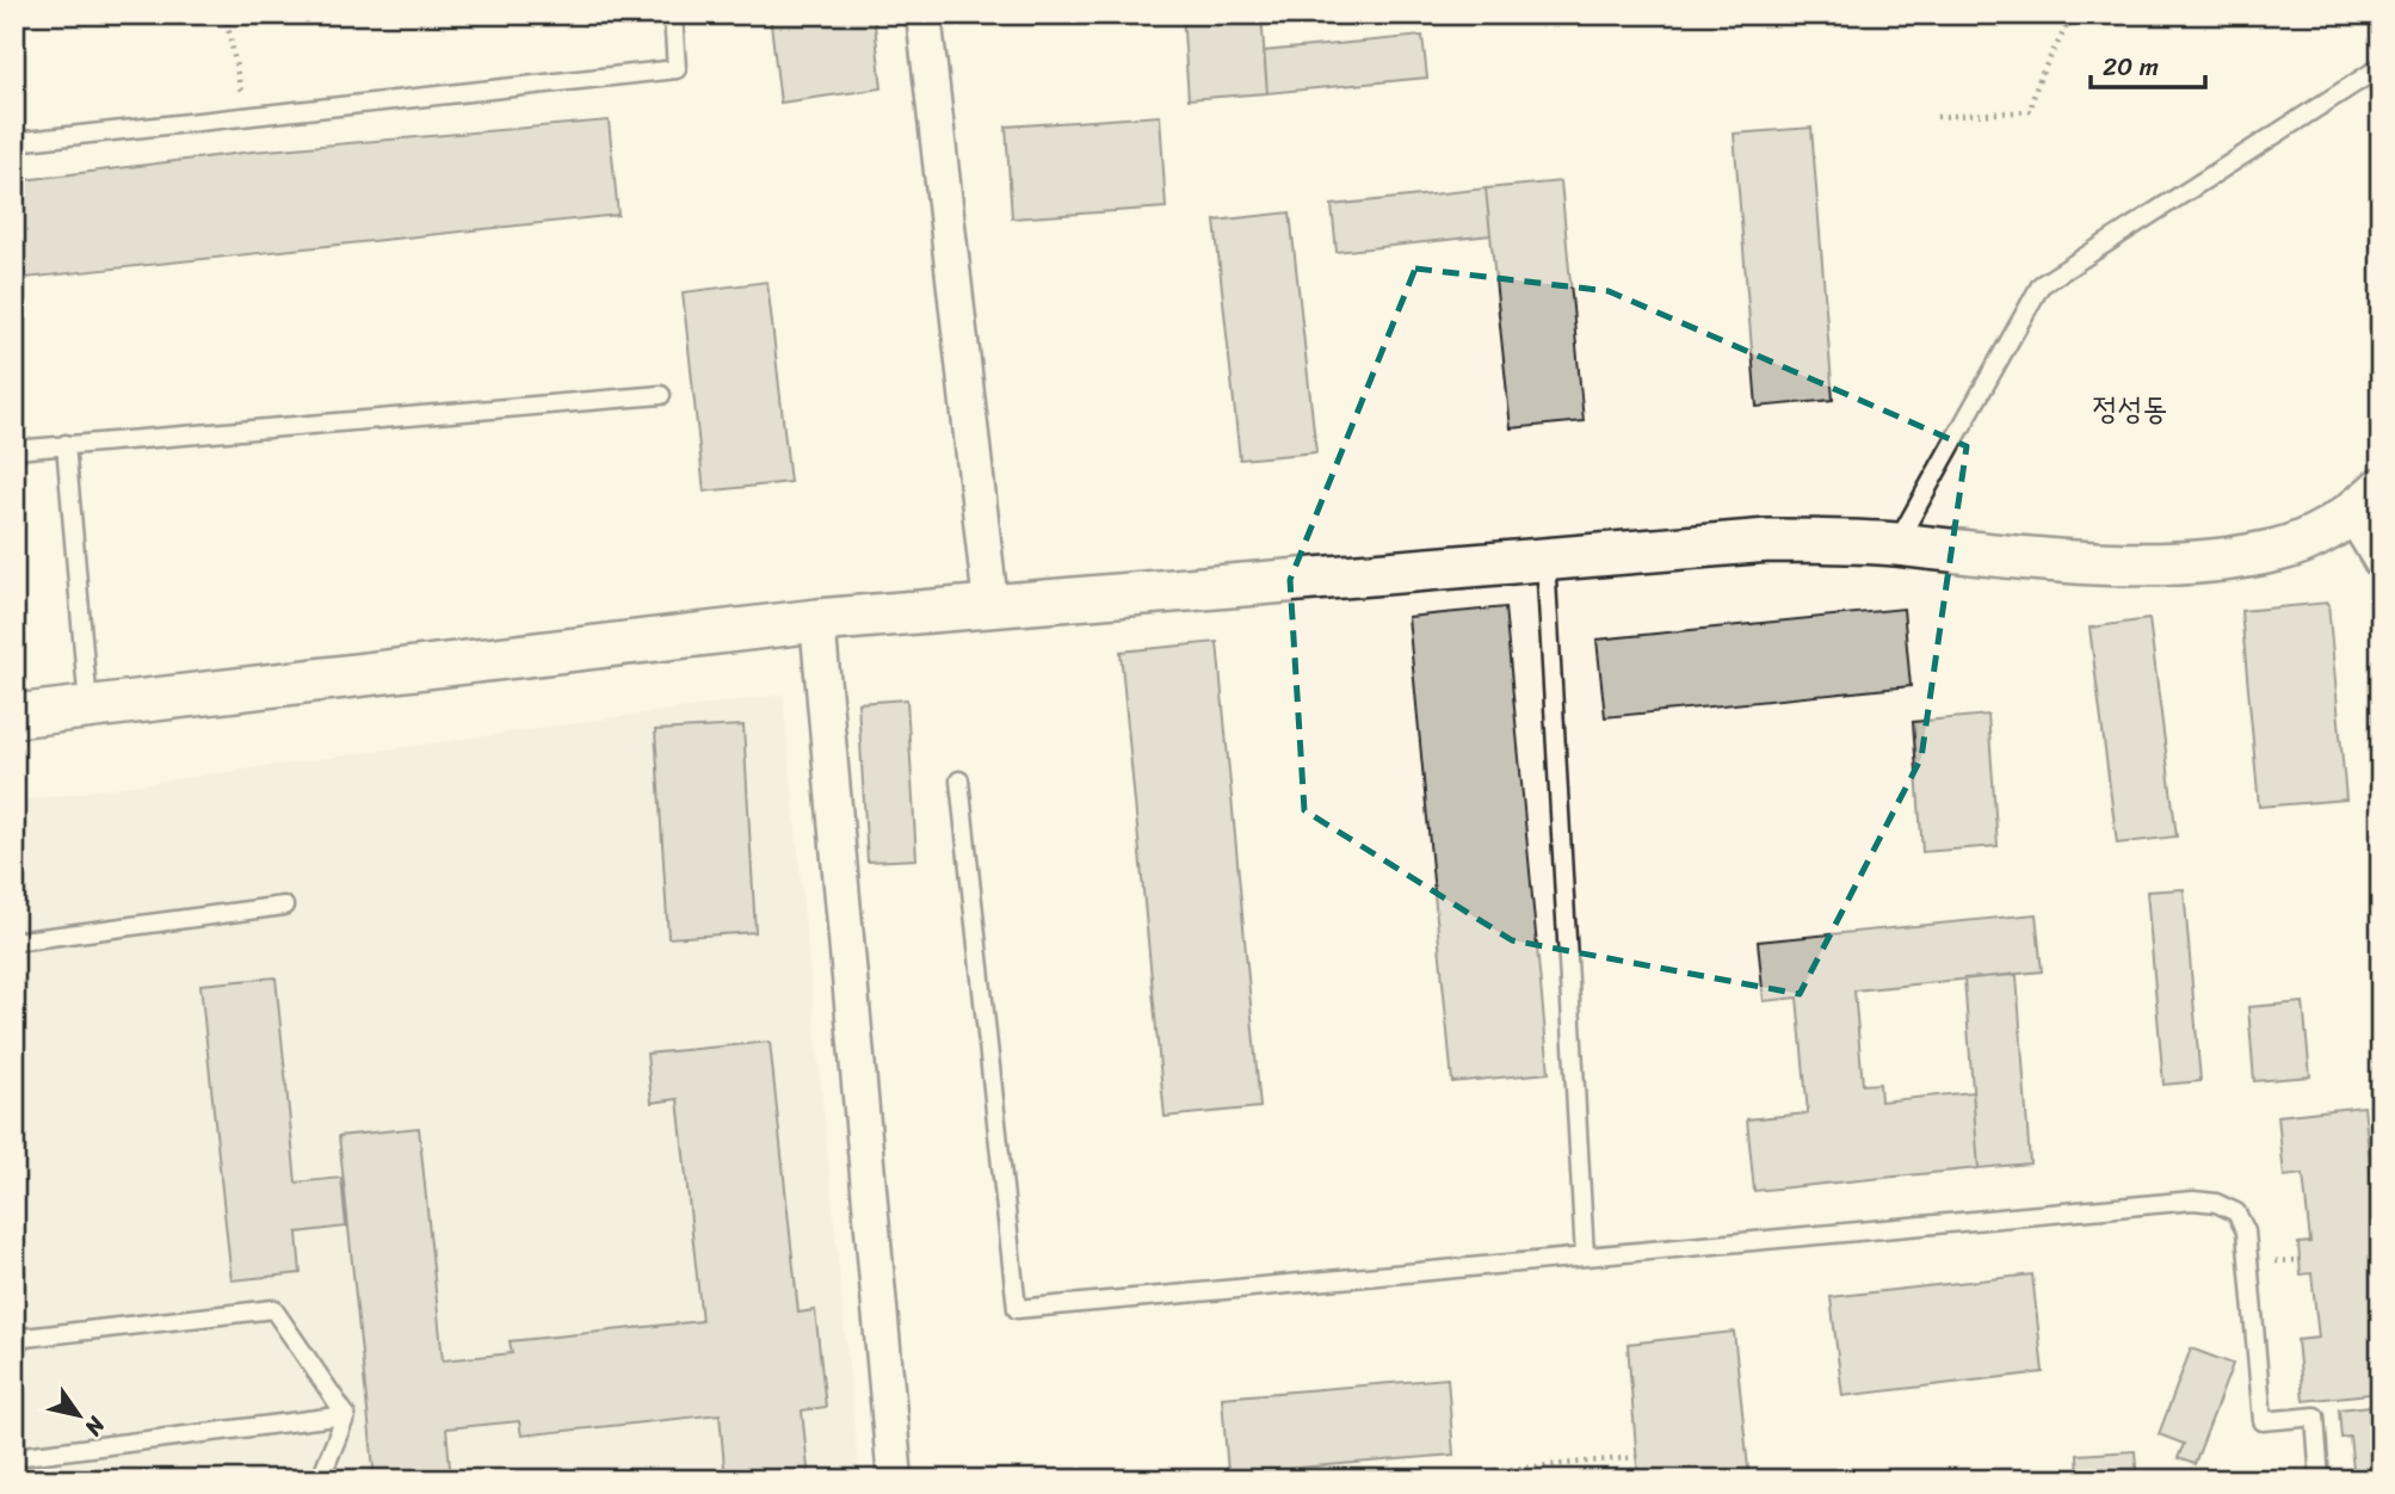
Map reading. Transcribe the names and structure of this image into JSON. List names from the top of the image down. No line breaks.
{"districts":["정성동"],"scale_bar":"20 m","north":"bottom right"}
